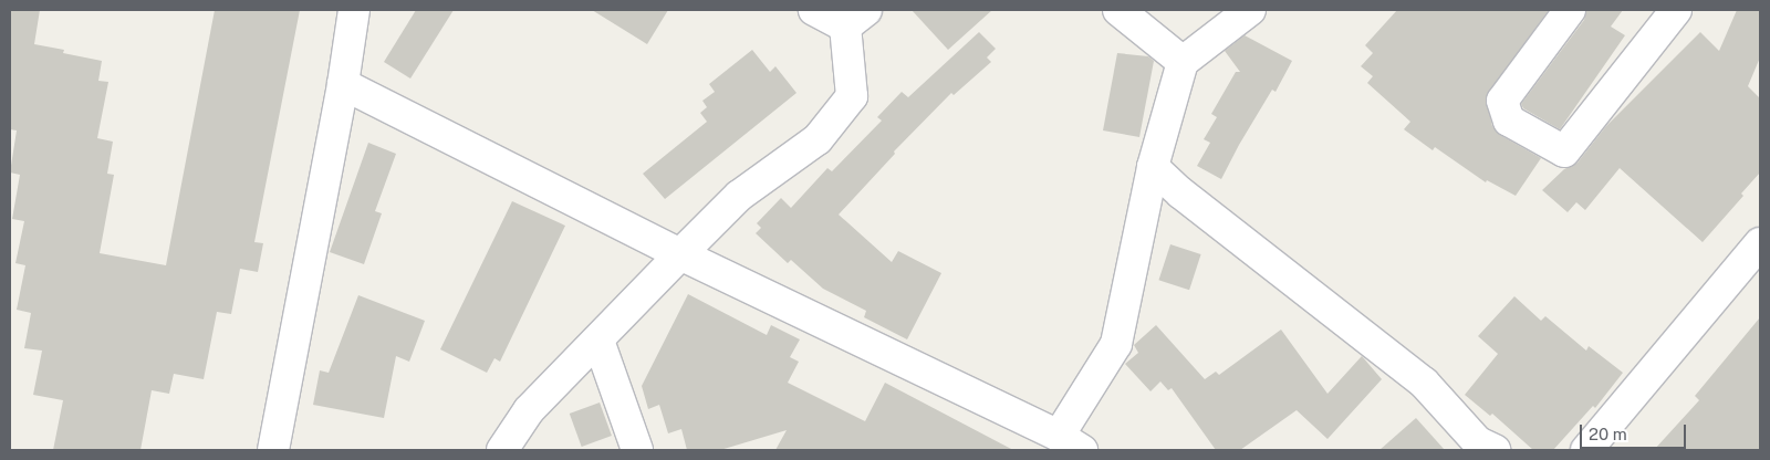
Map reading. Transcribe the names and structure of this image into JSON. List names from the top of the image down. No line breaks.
{"scale_bar":"20 m"}
